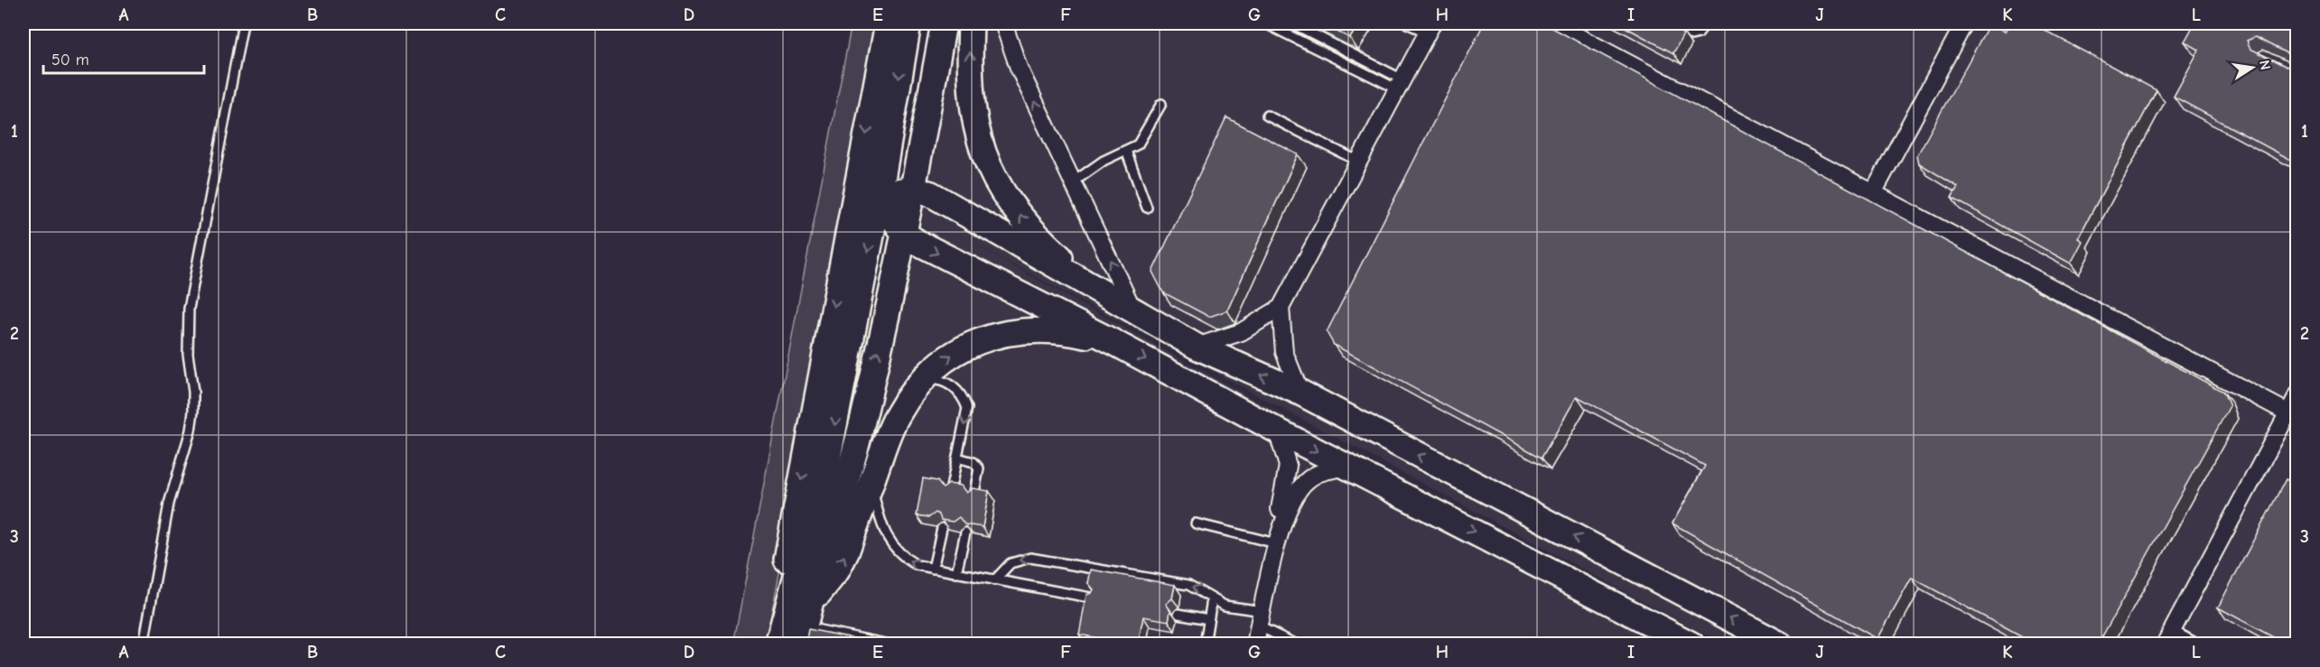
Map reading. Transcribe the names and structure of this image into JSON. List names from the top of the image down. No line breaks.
{"scale_bar":"50 m","north":"right","grid":{"columns":["A","B","C","D","E","F","G","H","I","J","K","L"],"rows":["1","2","3"]}}
